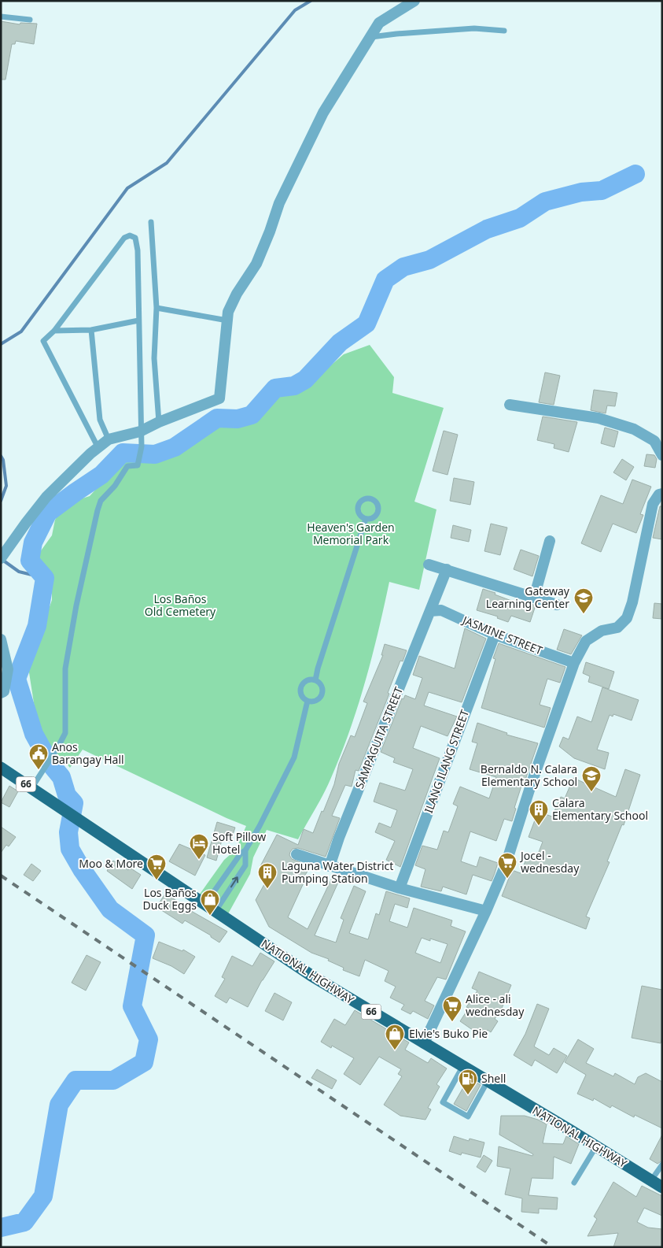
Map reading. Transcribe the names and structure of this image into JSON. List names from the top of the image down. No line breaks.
{"streets":{"main road":["66","NATIONAL HIGHWAY"],"street":["JASMINE STREET","SAMPAGUITA STREET","ILANG ILANG STREET"]},"crossings":[["JASMINE STREET","SAMPAGUITA STREET"],["JASMINE STREET","ILANG ILANG STREET"]],"parks":["Heaven's Garden Memorial Park","Los Baños Old Cemetery"],"places":{"school or university":["Gateway Learning Center","Bernaldo N. Calara Elementary School"],"public building":["Anos Barangay Hall"],"building":["Calara Elementary School","Laguna Water District Pumping Station"],"hotel":["Soft Pillow Hotel"],"supermarket":["Jocel - wednesday","Moo & More","Alice - ali wednesday"],"shop":["Los Baños Duck Eggs","Elvie's Buko Pie"],"fuel station":["Shell"]}}
